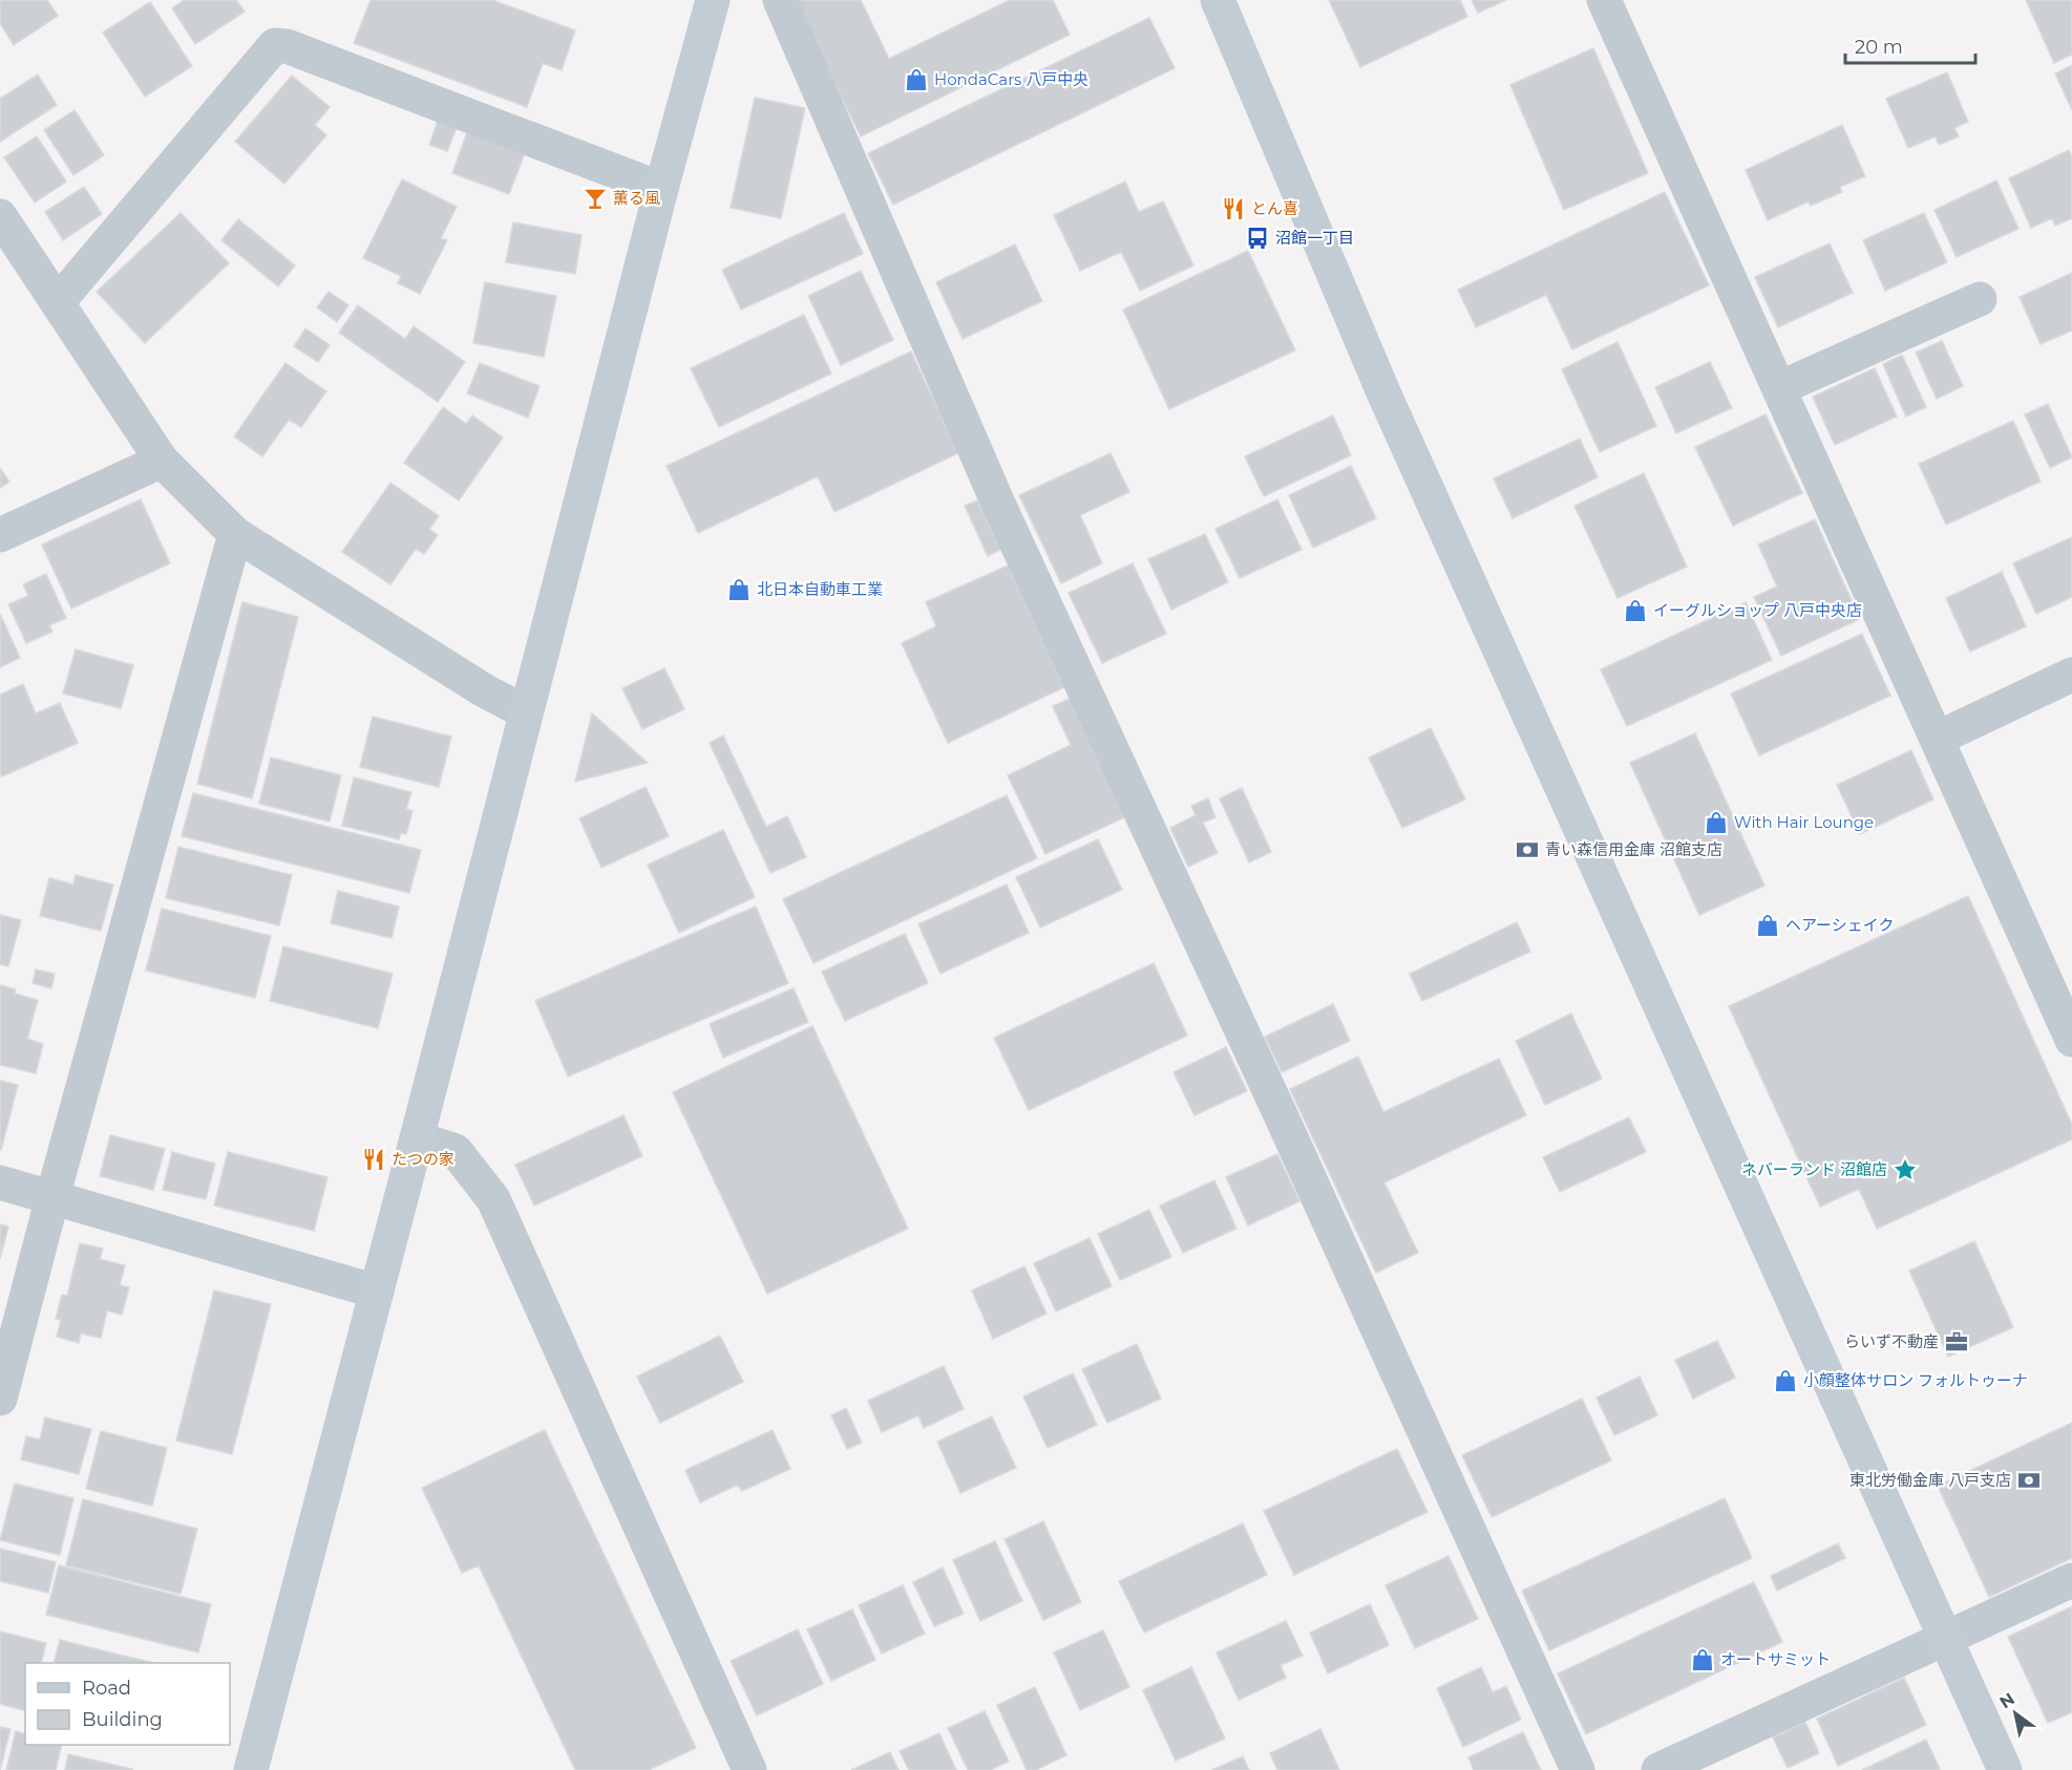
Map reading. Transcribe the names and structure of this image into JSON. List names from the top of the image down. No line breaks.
{"places":{"shop":["HondaCars 八戸中央","北日本自動車工業","イーグルショップ 八戸中央店","With Hair Lounge","ヘアーシェイク","小顔整体サロン フォルトゥーナ","オートサミット"],"bar":["薫る風"],"restaurant":["とん喜","たつの家"],"bus stop":["沼館一丁目"],"bank":["青い森信用金庫 沼館支店","東北労働金庫 八戸支店"],"place":["ネバーランド 沼館店"],"office":["らいず不動産"]},"legend":["Road","Building"],"scale_bar":"20 m","north":"top left"}
